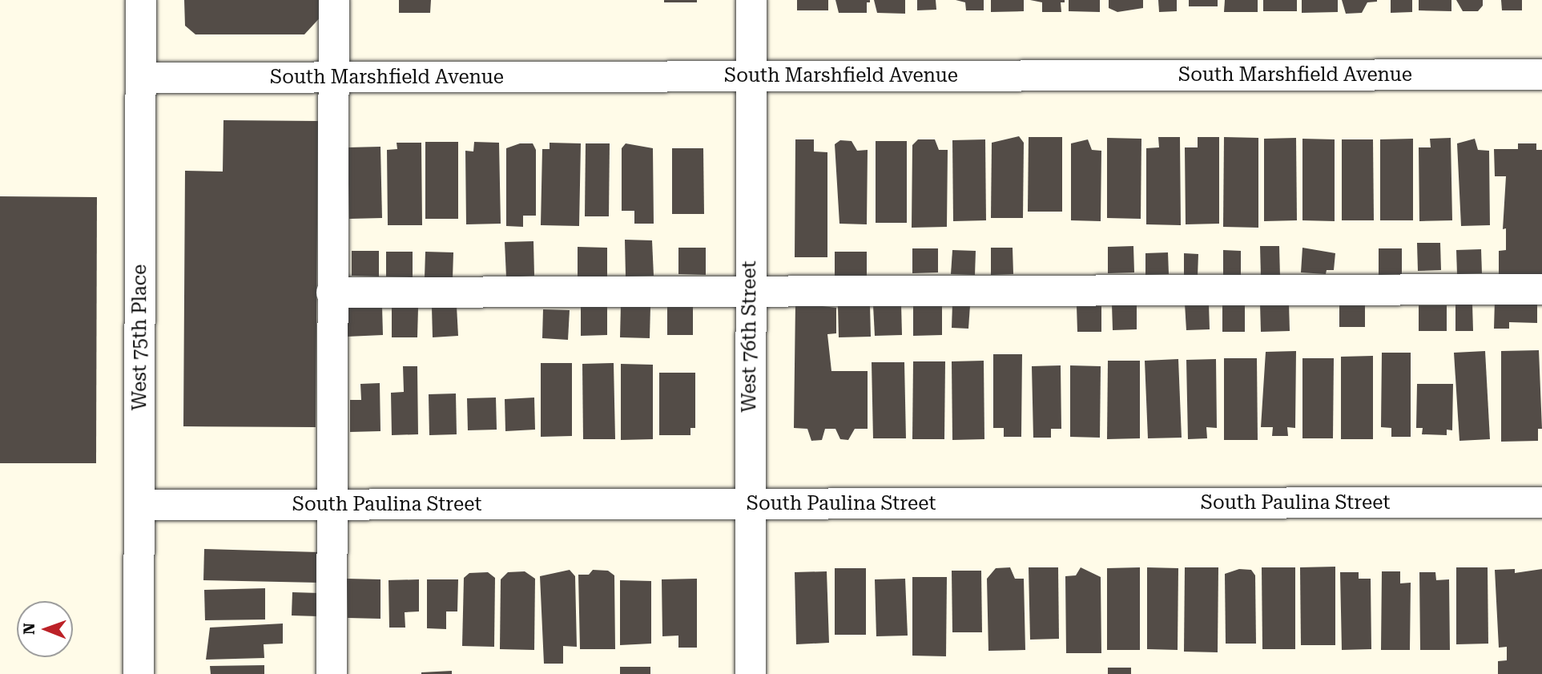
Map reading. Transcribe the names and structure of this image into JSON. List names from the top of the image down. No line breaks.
{"streets":{"street":["South Marshfield Avenue","West 76th Street","West 75th Place","South Paulina Street"]},"crossings":[["South Marshfield Avenue","West 76th Street"],["South Marshfield Avenue","West 75th Place"],["West 76th Street","South Paulina Street"],["West 75th Place","South Paulina Street"]],"north":"left"}
